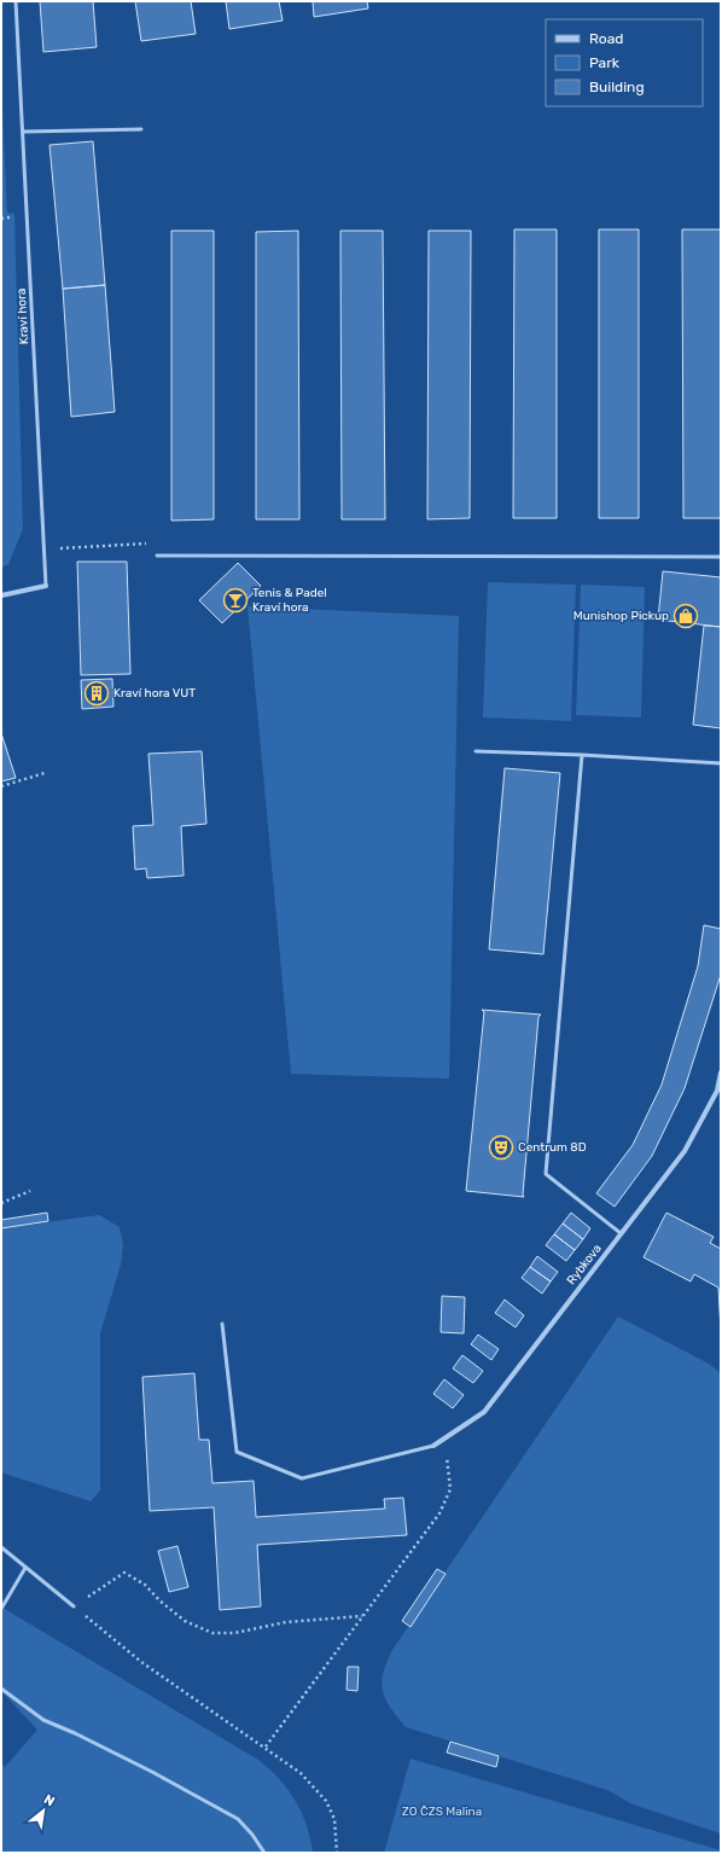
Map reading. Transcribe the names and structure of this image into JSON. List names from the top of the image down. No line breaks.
{"streets":{"street":["Kraví hora","Rybkova"]},"parks":["ZO ČZS Malina"],"places":{"bar":["Tenis & Padel Kraví hora"],"shop":["Munishop Pickup"],"building":["Kraví hora VUT"],"theatre":["Centrum 8D"]},"legend":["Road","Park","Building"],"north":"top right"}
